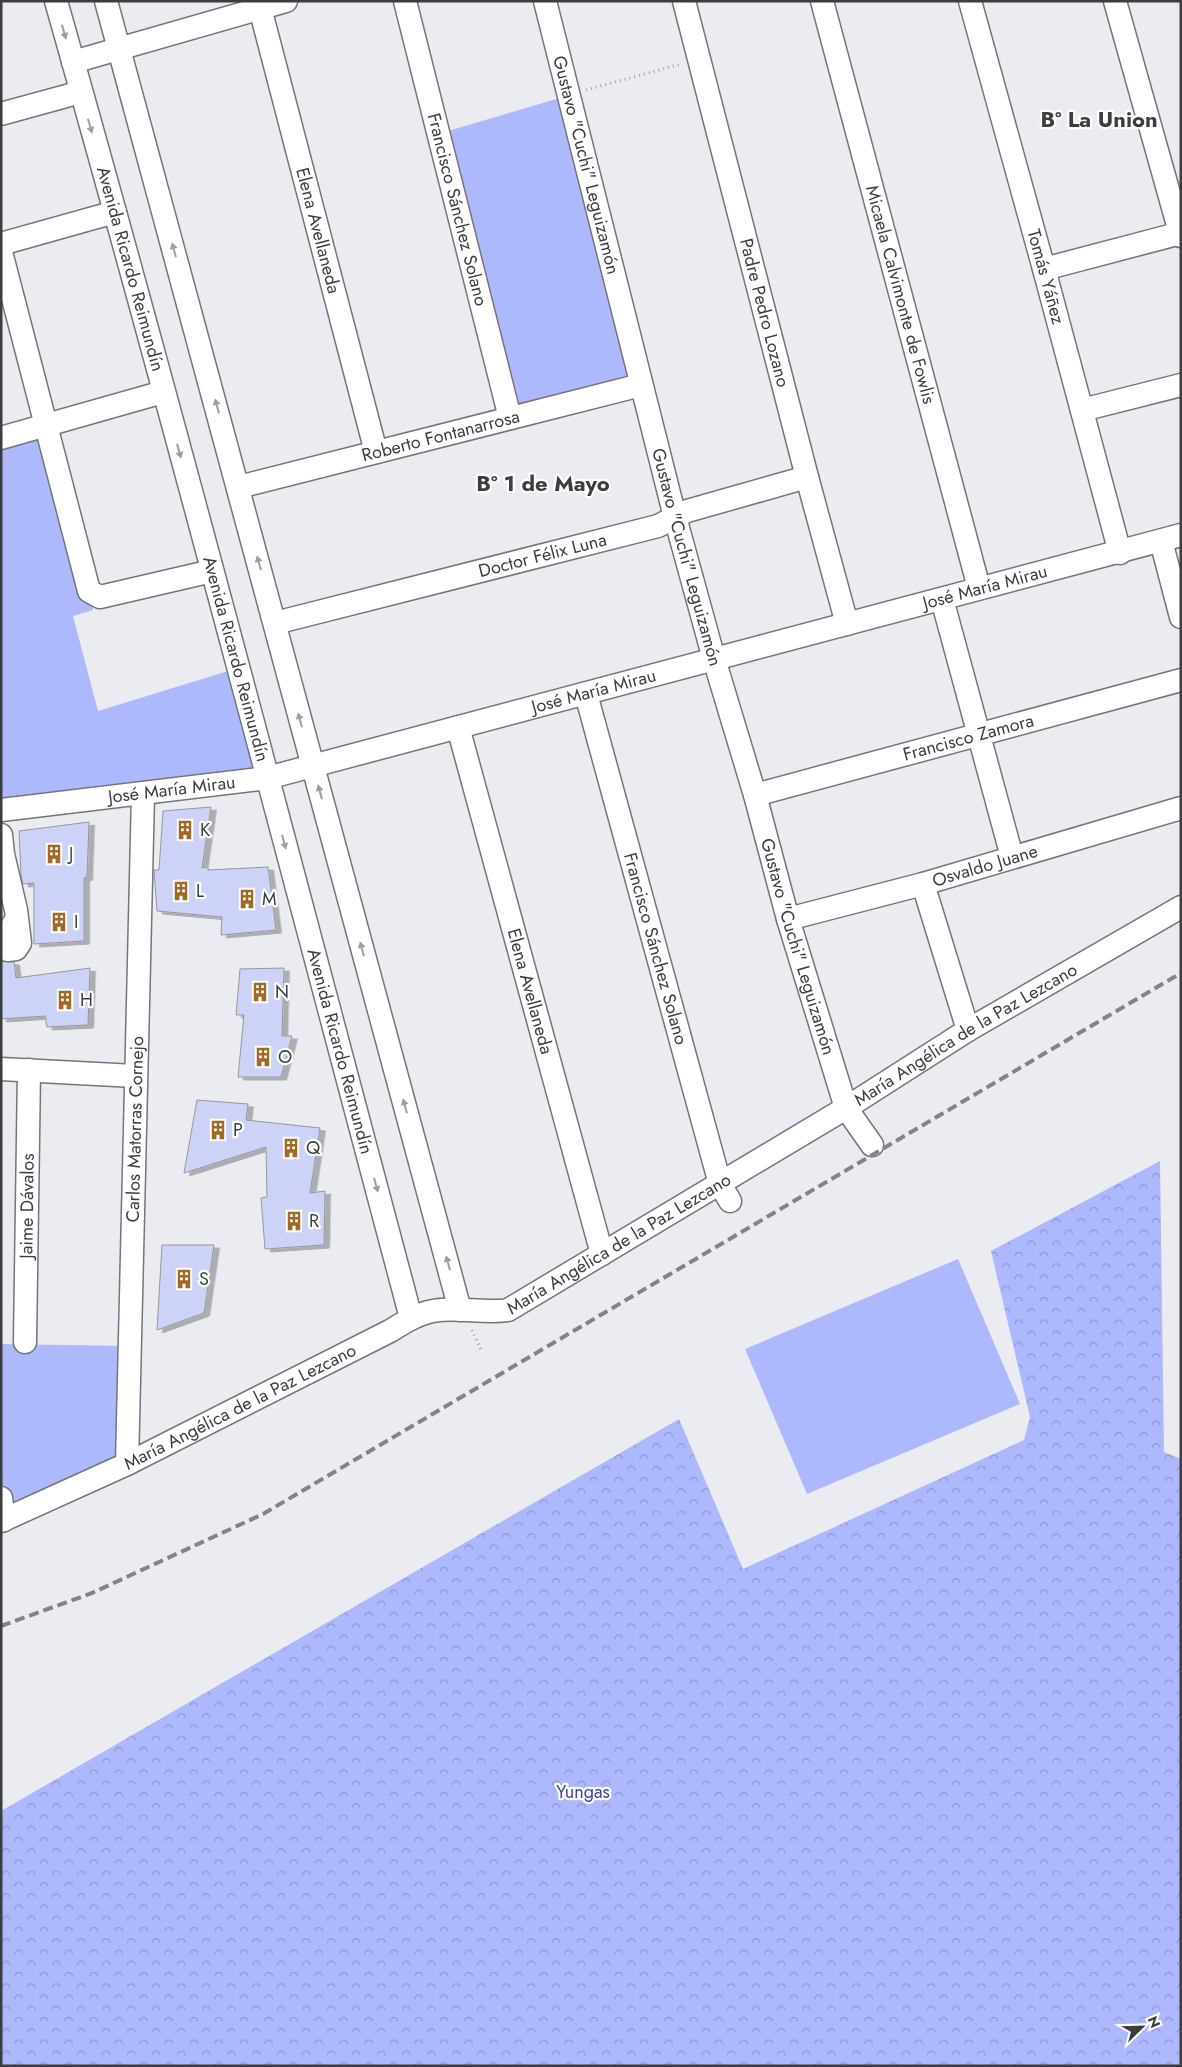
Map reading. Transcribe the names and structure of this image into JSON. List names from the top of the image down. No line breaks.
{"streets":{"street":["Gustavo \"Cuchi\" Leguizamón","Francisco Sánchez Solano","Elena Avellaneda","Avenida Ricardo Reimundín","Tomás Yáñez","Micaela Calvimonte de Fowlis","Padre Pedro Lozano","Roberto Fontanarrosa","Doctor Félix Luna","José María Mirau","Francisco Zamora","Osvaldo Juane","María Angélica de la Paz Lezcano","Carlos Matorras Cornejo","Jaime Dávalos"]},"crossings":[["Gustavo \"Cuchi\" Leguizamón","Roberto Fontanarrosa"],["Gustavo \"Cuchi\" Leguizamón","Doctor Félix Luna"],["Gustavo \"Cuchi\" Leguizamón","José María Mirau"],["Gustavo \"Cuchi\" Leguizamón","Francisco Zamora"],["Gustavo \"Cuchi\" Leguizamón","Osvaldo Juane"],["Gustavo \"Cuchi\" Leguizamón","María Angélica de la Paz Lezcano"],["Francisco Sánchez Solano","Roberto Fontanarrosa"],["Francisco Sánchez Solano","José María Mirau"],["Francisco Sánchez Solano","María Angélica de la Paz Lezcano"],["Elena Avellaneda","Roberto Fontanarrosa"],["Elena Avellaneda","José María Mirau"],["Elena Avellaneda","María Angélica de la Paz Lezcano"],["Avenida Ricardo Reimundín","José María Mirau"],["Avenida Ricardo Reimundín","María Angélica de la Paz Lezcano"],["Tomás Yáñez","José María Mirau"],["Micaela Calvimonte de Fowlis","José María Mirau"],["Padre Pedro Lozano","Doctor Félix Luna"],["Padre Pedro Lozano","José María Mirau"],["José María Mirau","Carlos Matorras Cornejo"],["María Angélica de la Paz Lezcano","Carlos Matorras Cornejo"]],"districts":["Bº La Union","Bº 1 de Mayo"],"parks":["Yungas"],"places":{"building":["K","J","L","M","I","N","H","O","P","Q","R","S"]},"north":"top right"}
